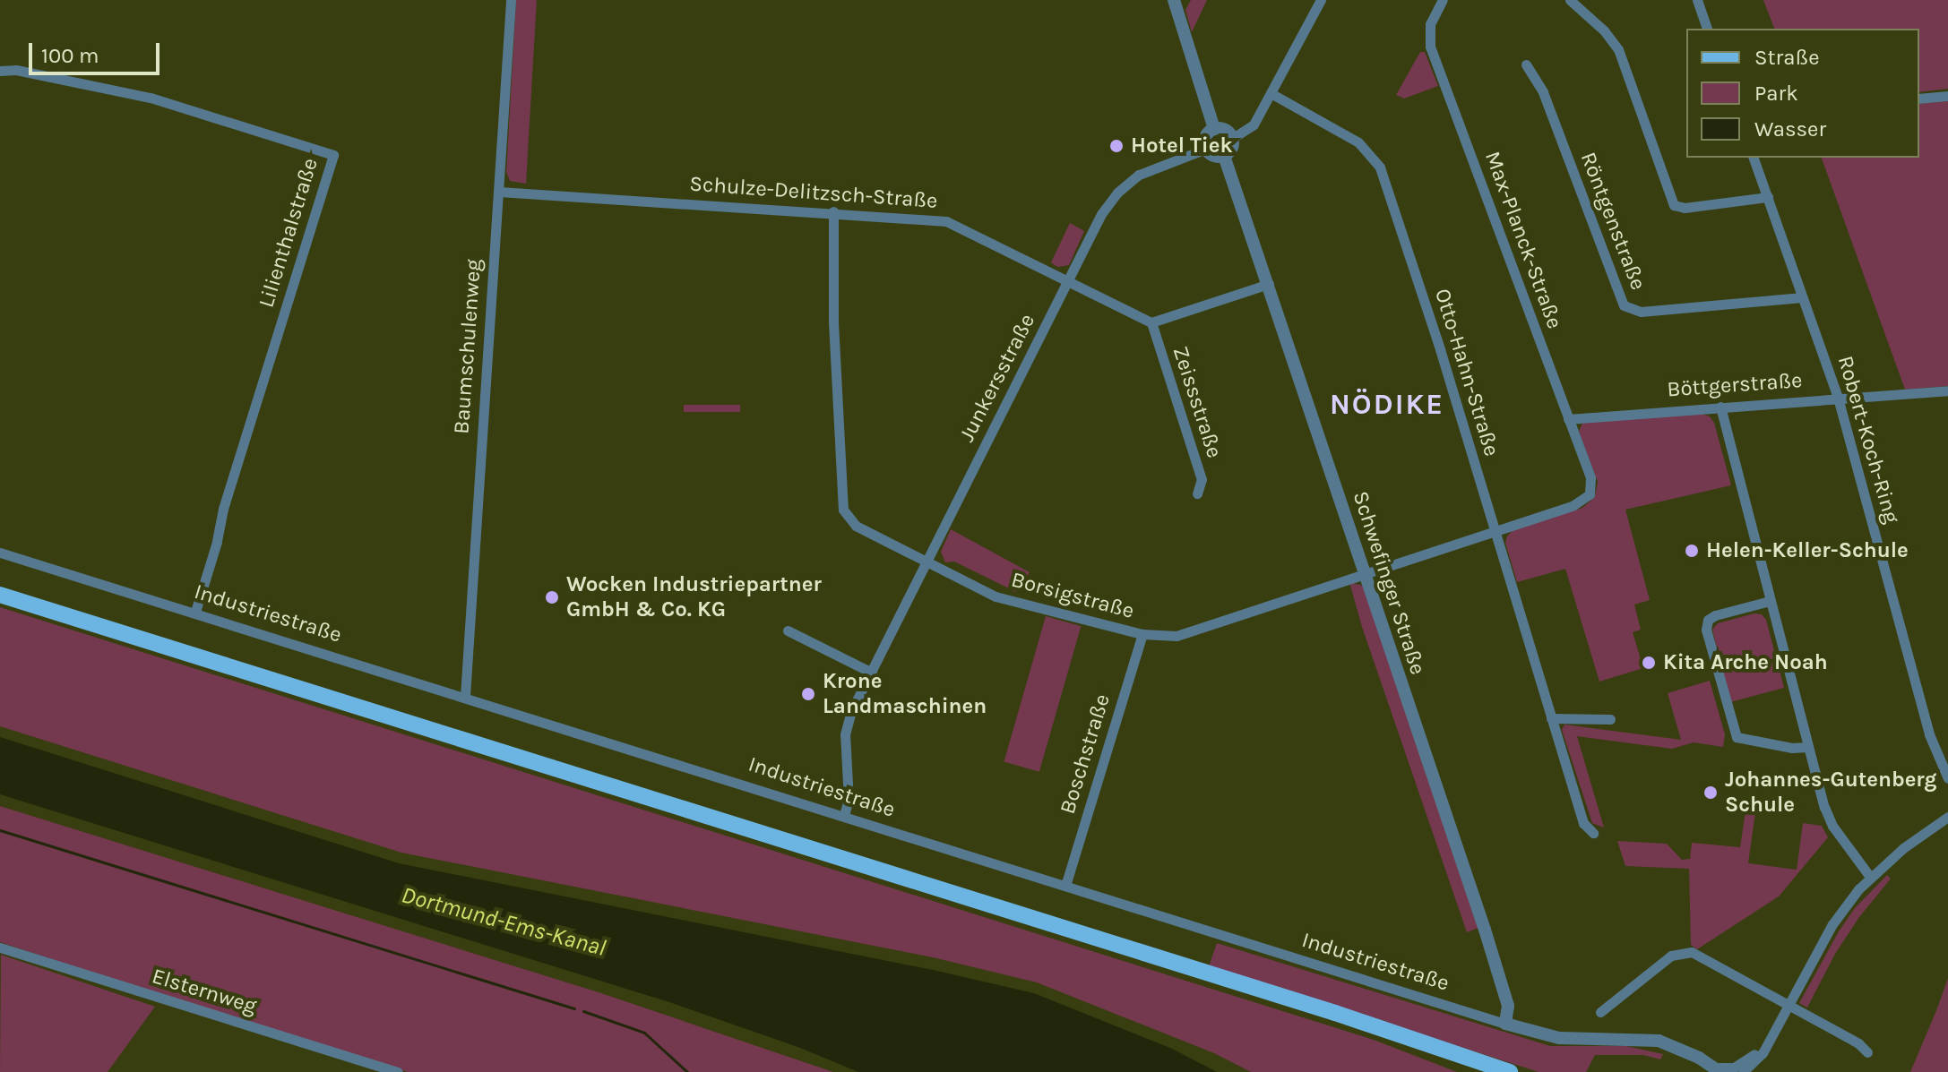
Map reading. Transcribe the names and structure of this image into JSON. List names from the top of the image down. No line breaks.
{"streets":{"street":["Schulze-Delitzsch-Straße","Röntgenstraße","Lilienthalstraße","Max-Planck-Straße","Baumschulenweg","Otto-Hahn-Straße","Junkersstraße","Böttgerstraße","Zeissstraße","Robert-Koch-Ring","Schwefinger Straße","Borsigstraße","Industriestraße","Boschstraße","Elsternweg"]},"crossings":[["Schulze-Delitzsch-Straße","Baumschulenweg"],["Schulze-Delitzsch-Straße","Junkersstraße"],["Schulze-Delitzsch-Straße","Zeissstraße"],["Schulze-Delitzsch-Straße","Borsigstraße"],["Röntgenstraße","Robert-Koch-Ring"],["Lilienthalstraße","Industriestraße"],["Max-Planck-Straße","Böttgerstraße"],["Max-Planck-Straße","Borsigstraße"],["Baumschulenweg","Industriestraße"],["Otto-Hahn-Straße","Borsigstraße"],["Junkersstraße","Schwefinger Straße"],["Junkersstraße","Borsigstraße"],["Junkersstraße","Industriestraße"],["Böttgerstraße","Robert-Koch-Ring"],["Schwefinger Straße","Borsigstraße"],["Schwefinger Straße","Industriestraße"],["Borsigstraße","Boschstraße"],["Industriestraße","Boschstraße"]],"districts":["NÖDIKE"],"water":["Dortmund-Ems-Kanal"],"places":["Hotel Tiek","Helen-Keller-Schule","Wocken Industriepartner GmbH & Co. KG","Kita Arche Noah","Krone Landmaschinen","Johannes-Gutenberg Schule"],"legend":["Straße","Park","Wasser"],"scale_bar":"100 m"}
